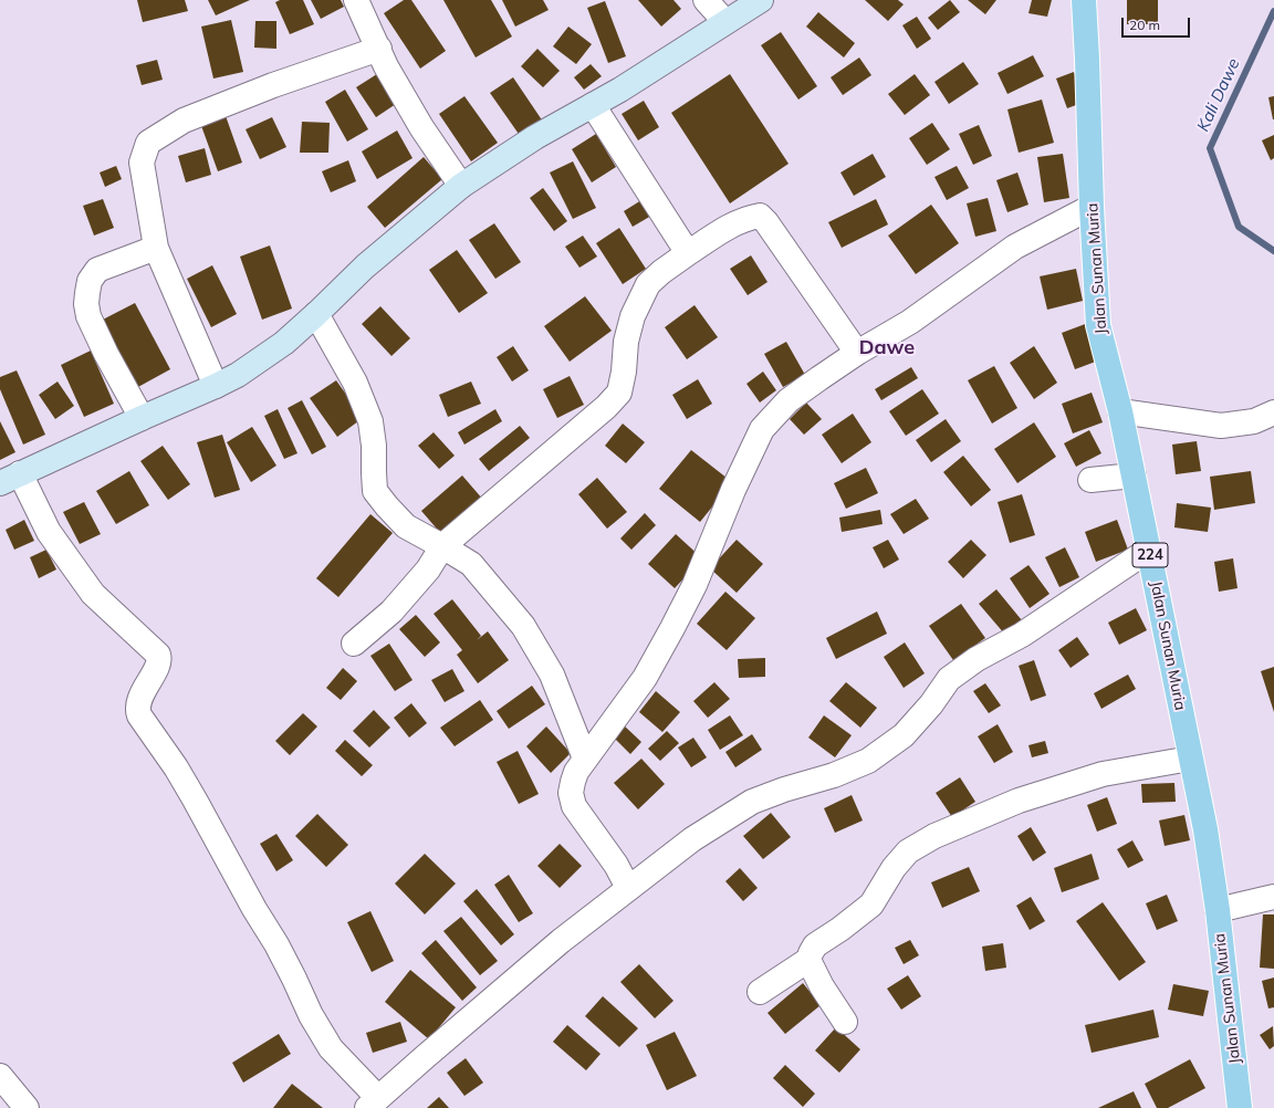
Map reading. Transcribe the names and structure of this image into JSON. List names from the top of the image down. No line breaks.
{"streets":{"main road":["Jalan Sunan Muria","224"]},"districts":["Dawe"],"water":["Kali Dawe"],"scale_bar":"20 m"}
